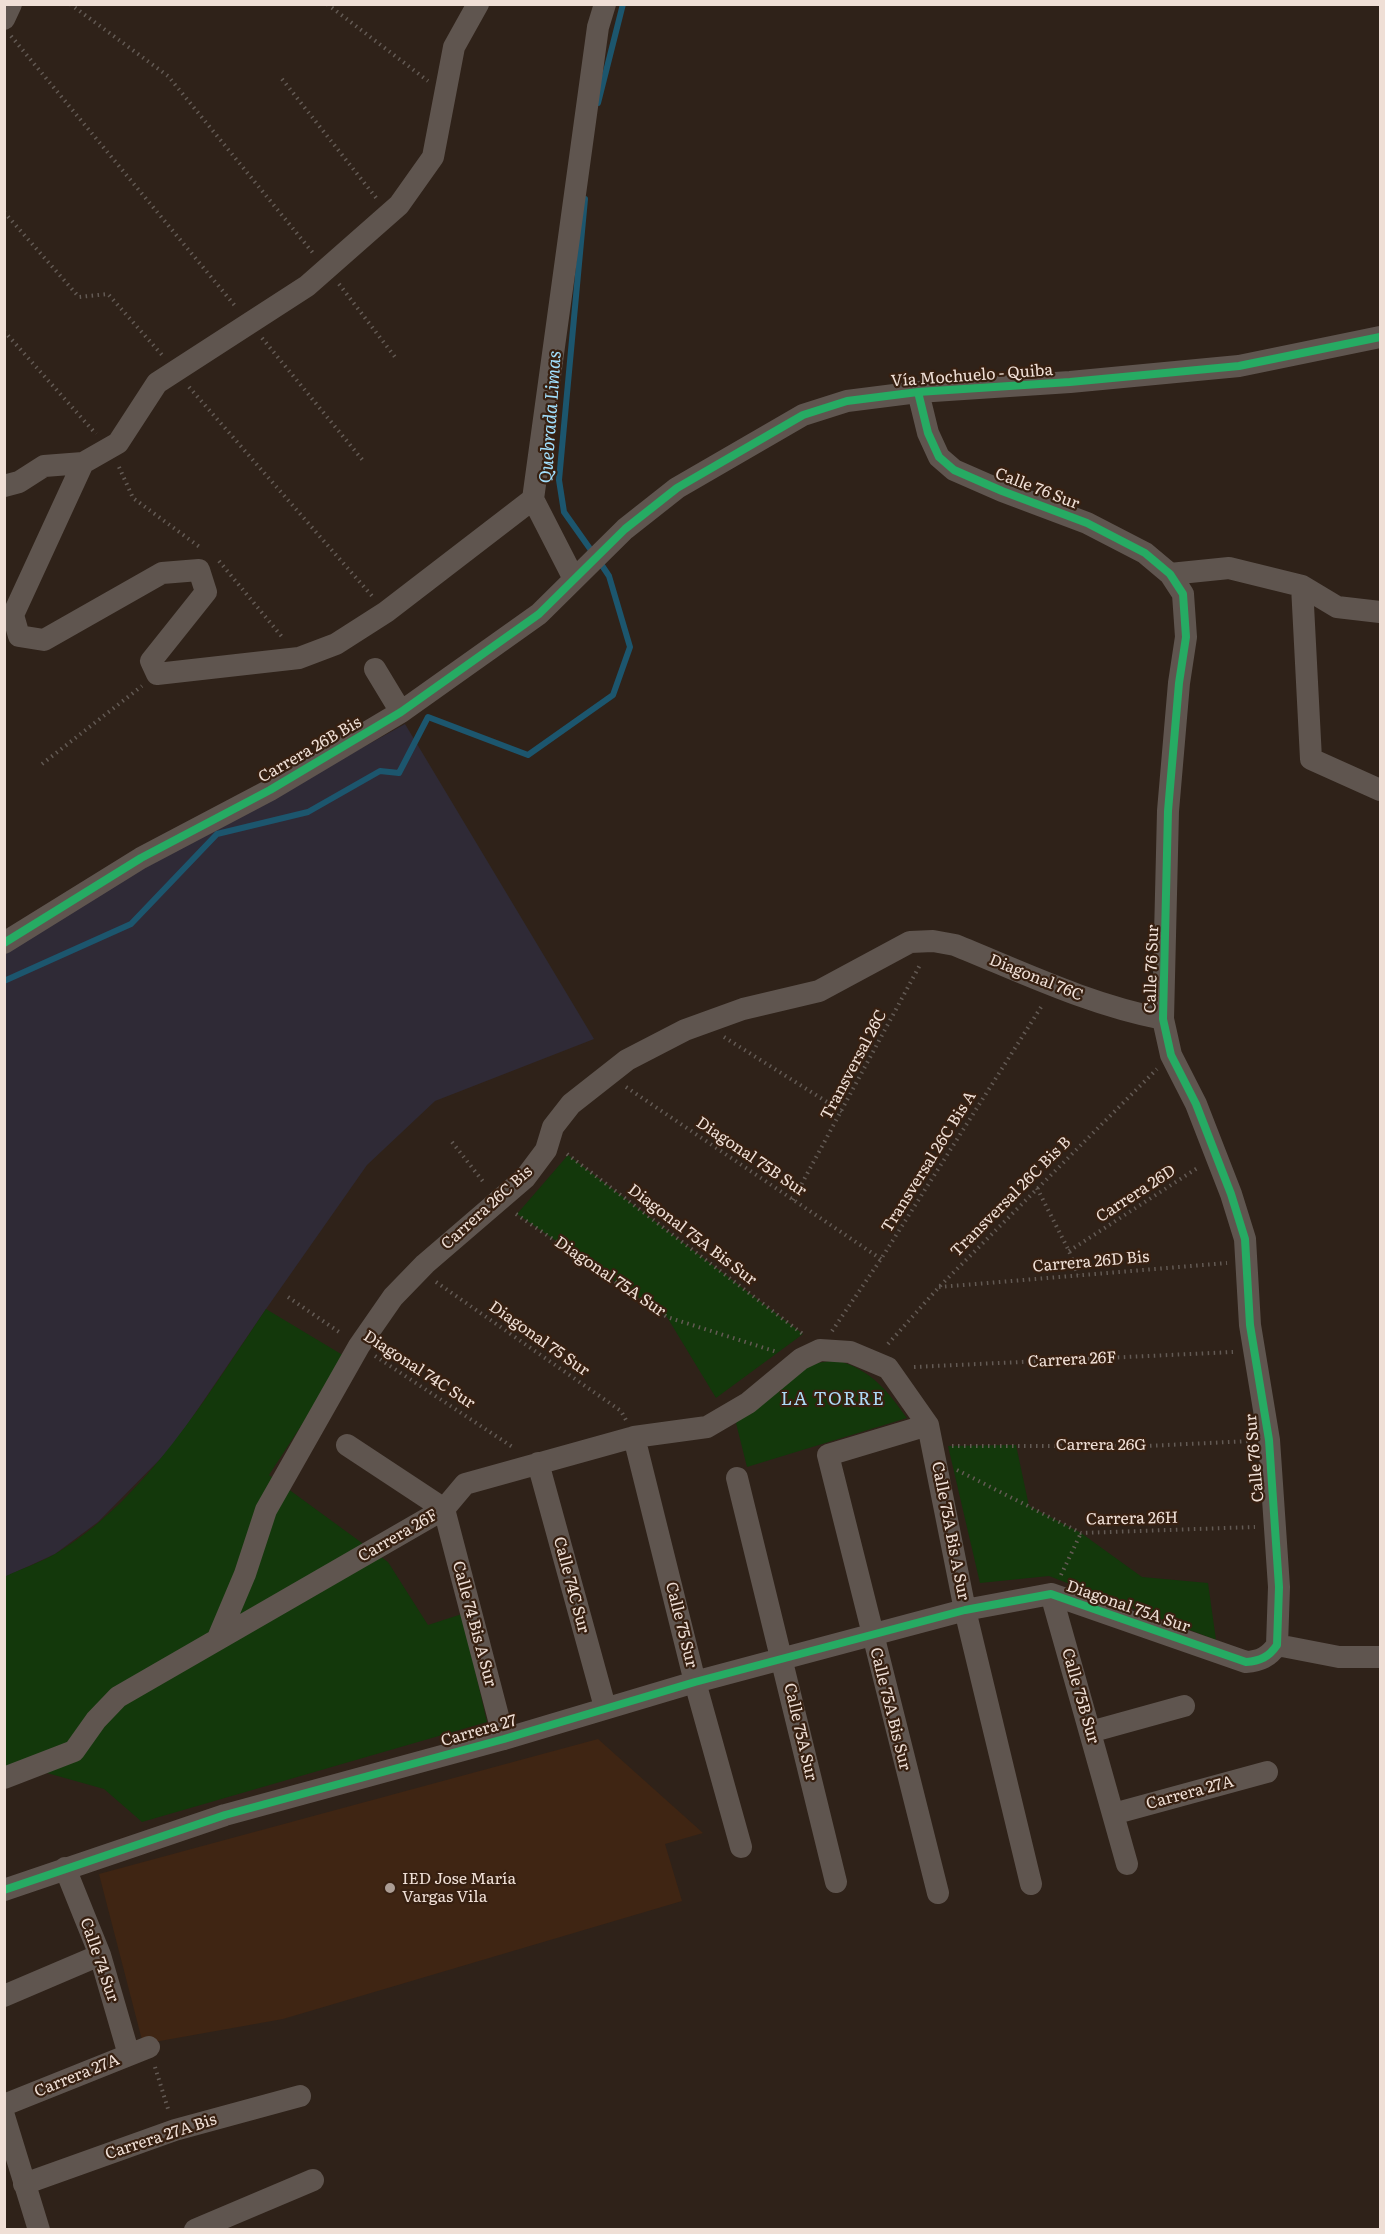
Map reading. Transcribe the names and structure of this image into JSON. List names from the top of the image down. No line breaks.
{"streets":{"street":["Vía Mochuelo - Quiba","Calle 76 Sur","Carrera 26B Bis","Diagonal 76C","Carrera 26C Bis","Diagonal 75A Sur","Carrera 26F","Calle 75A Bis A Sur","Calle 74C Sur","Calle 74 Bis A Sur","Calle 75 Sur","Calle 75B Sur","Calle 75A Bis Sur","Carrera 27","Calle 75A Sur","Carrera 27A","Calle 74 Sur","Carrera 27A Bis"],"path":["Transversal 26C","Diagonal 75B Sur","Transversal 26C Bis A","Carrera 26D","Transversal 26C Bis B","Diagonal 75A Bis Sur","Carrera 26D Bis","Diagonal 75 Sur","Diagonal 74C Sur","Carrera 26G","Carrera 26H"]},"crossings":[["Vía Mochuelo - Quiba","Calle 76 Sur"],["Vía Mochuelo - Quiba","Carrera 26B Bis"],["Calle 76 Sur","Diagonal 76C"],["Calle 76 Sur","Carrera 26D"],["Calle 76 Sur","Transversal 26C Bis B"],["Calle 76 Sur","Carrera 26D Bis"],["Calle 76 Sur","Diagonal 75A Sur"],["Calle 76 Sur","Carrera 26F"],["Calle 76 Sur","Carrera 26G"],["Calle 76 Sur","Carrera 26H"],["Diagonal 76C","Transversal 26C"],["Diagonal 76C","Transversal 26C Bis A"],["Diagonal 76C","Carrera 26C Bis"],["Transversal 26C","Diagonal 75B Sur"],["Diagonal 75B Sur","Transversal 26C Bis A"],["Diagonal 75B Sur","Carrera 26C Bis"],["Transversal 26C Bis A","Diagonal 75A Bis Sur"],["Transversal 26C Bis A","Diagonal 75A Sur"],["Transversal 26C Bis A","Carrera 26F"],["Transversal 26C Bis B","Carrera 26D Bis"],["Transversal 26C Bis B","Carrera 26F"],["Transversal 26C Bis B","Calle 75A Bis A Sur"],["Carrera 26C Bis","Diagonal 75A Bis Sur"],["Carrera 26C Bis","Diagonal 75A Sur"],["Carrera 26C Bis","Diagonal 75 Sur"],["Carrera 26C Bis","Carrera 26F"],["Carrera 26C Bis","Diagonal 74C Sur"],["Diagonal 75A Bis Sur","Diagonal 75A Sur"],["Diagonal 75A Bis Sur","Carrera 26F"],["Diagonal 75A Sur","Carrera 26F"],["Diagonal 75A Sur","Calle 75A Bis A Sur"],["Diagonal 75A Sur","Calle 75B Sur"],["Diagonal 75A Sur","Carrera 27"],["Diagonal 75 Sur","Carrera 26F"],["Diagonal 75 Sur","Calle 75 Sur"],["Carrera 26F","Diagonal 74C Sur"],["Carrera 26F","Calle 75A Bis A Sur"],["Carrera 26F","Calle 74C Sur"],["Carrera 26F","Calle 74 Bis A Sur"],["Carrera 26F","Calle 75 Sur"],["Diagonal 74C Sur","Calle 74C Sur"],["Carrera 26G","Carrera 26H"],["Carrera 26G","Calle 75A Bis A Sur"],["Carrera 26G","Calle 75A Bis Sur"],["Carrera 26H","Calle 75A Bis A Sur"],["Carrera 26H","Calle 75A Bis Sur"],["Calle 75A Bis A Sur","Calle 75A Bis Sur"],["Calle 75A Bis A Sur","Carrera 27"],["Calle 74C Sur","Carrera 27"],["Calle 74 Bis A Sur","Carrera 27"],["Calle 75 Sur","Carrera 27"],["Calle 75B Sur","Carrera 27A"],["Calle 75A Bis Sur","Carrera 27"],["Carrera 27","Calle 75A Sur"],["Carrera 27","Calle 74 Sur"],["Carrera 27A","Calle 74 Sur"]],"districts":["LA TORRE"],"water":["Quebrada Limas"],"places":["IED Jose María Vargas Vila"]}
